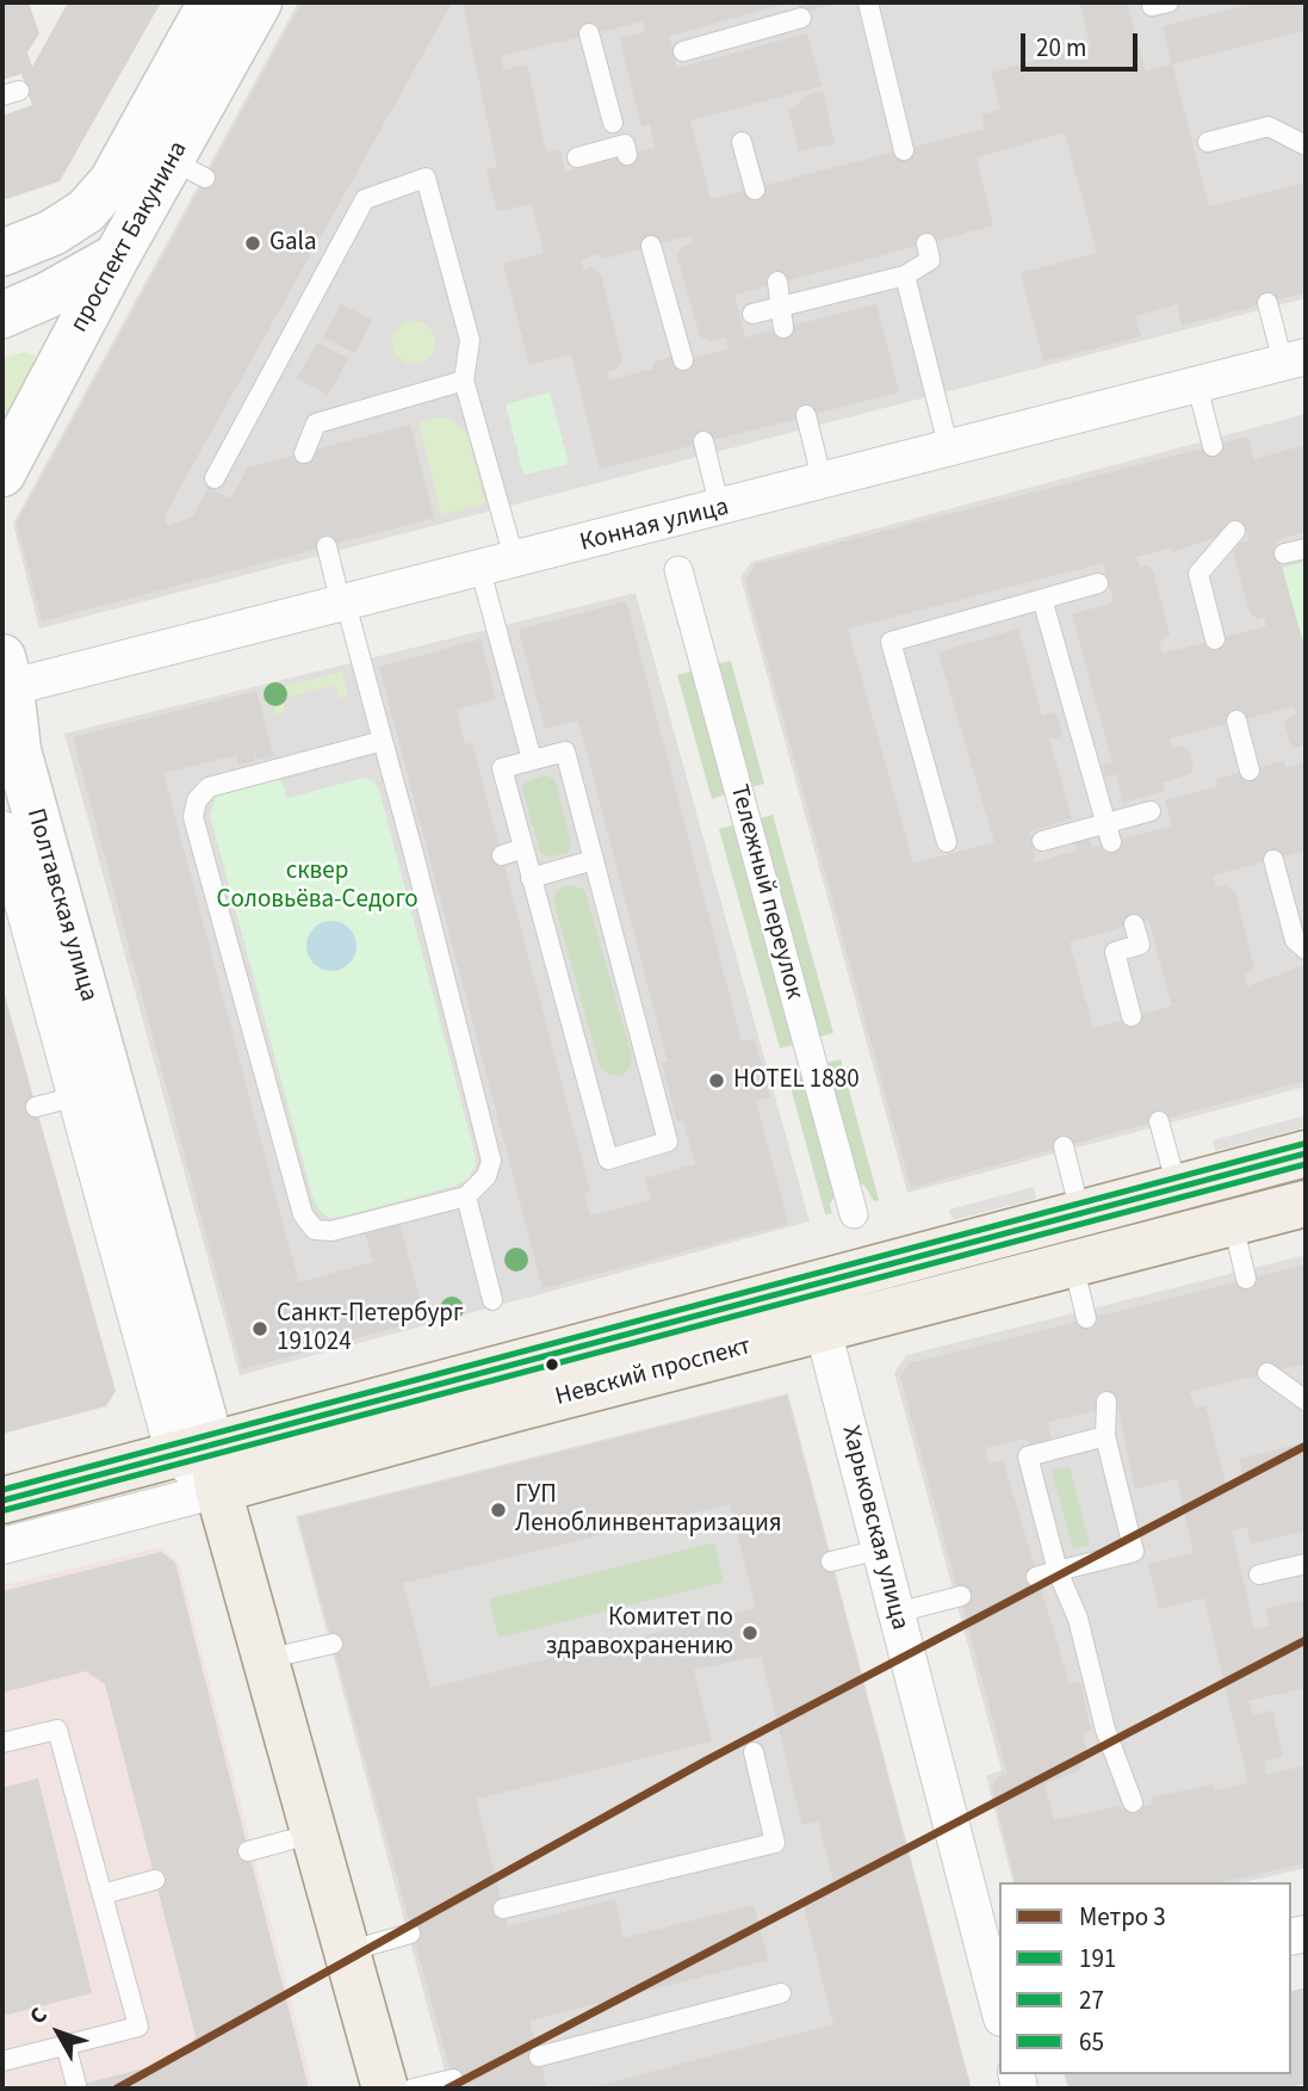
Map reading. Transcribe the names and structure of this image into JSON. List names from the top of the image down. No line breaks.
{"streets":{"main road":["Полтавская улица","Невский проспект"],"street":["проспект Бакунина","Конная улица","Тележный переулок","Харьковская улица"]},"crossings":[["Конная улица","Полтавская улица"],["Полтавская улица","Невский проспект"],["Невский проспект","Харьковская улица"]],"parks":["сквер Соловьёва-Седого"],"places":["Gala","HOTEL 1880","Санкт-Петербург 191024","ГУП Леноблинвентаризация","Комитет по здравохранению"],"lines":["transit line 65","transit line 191","transit line 27","metro line 3"],"legend":["Метро 3","191","27","65"],"scale_bar":"20 m","north":"top left"}
